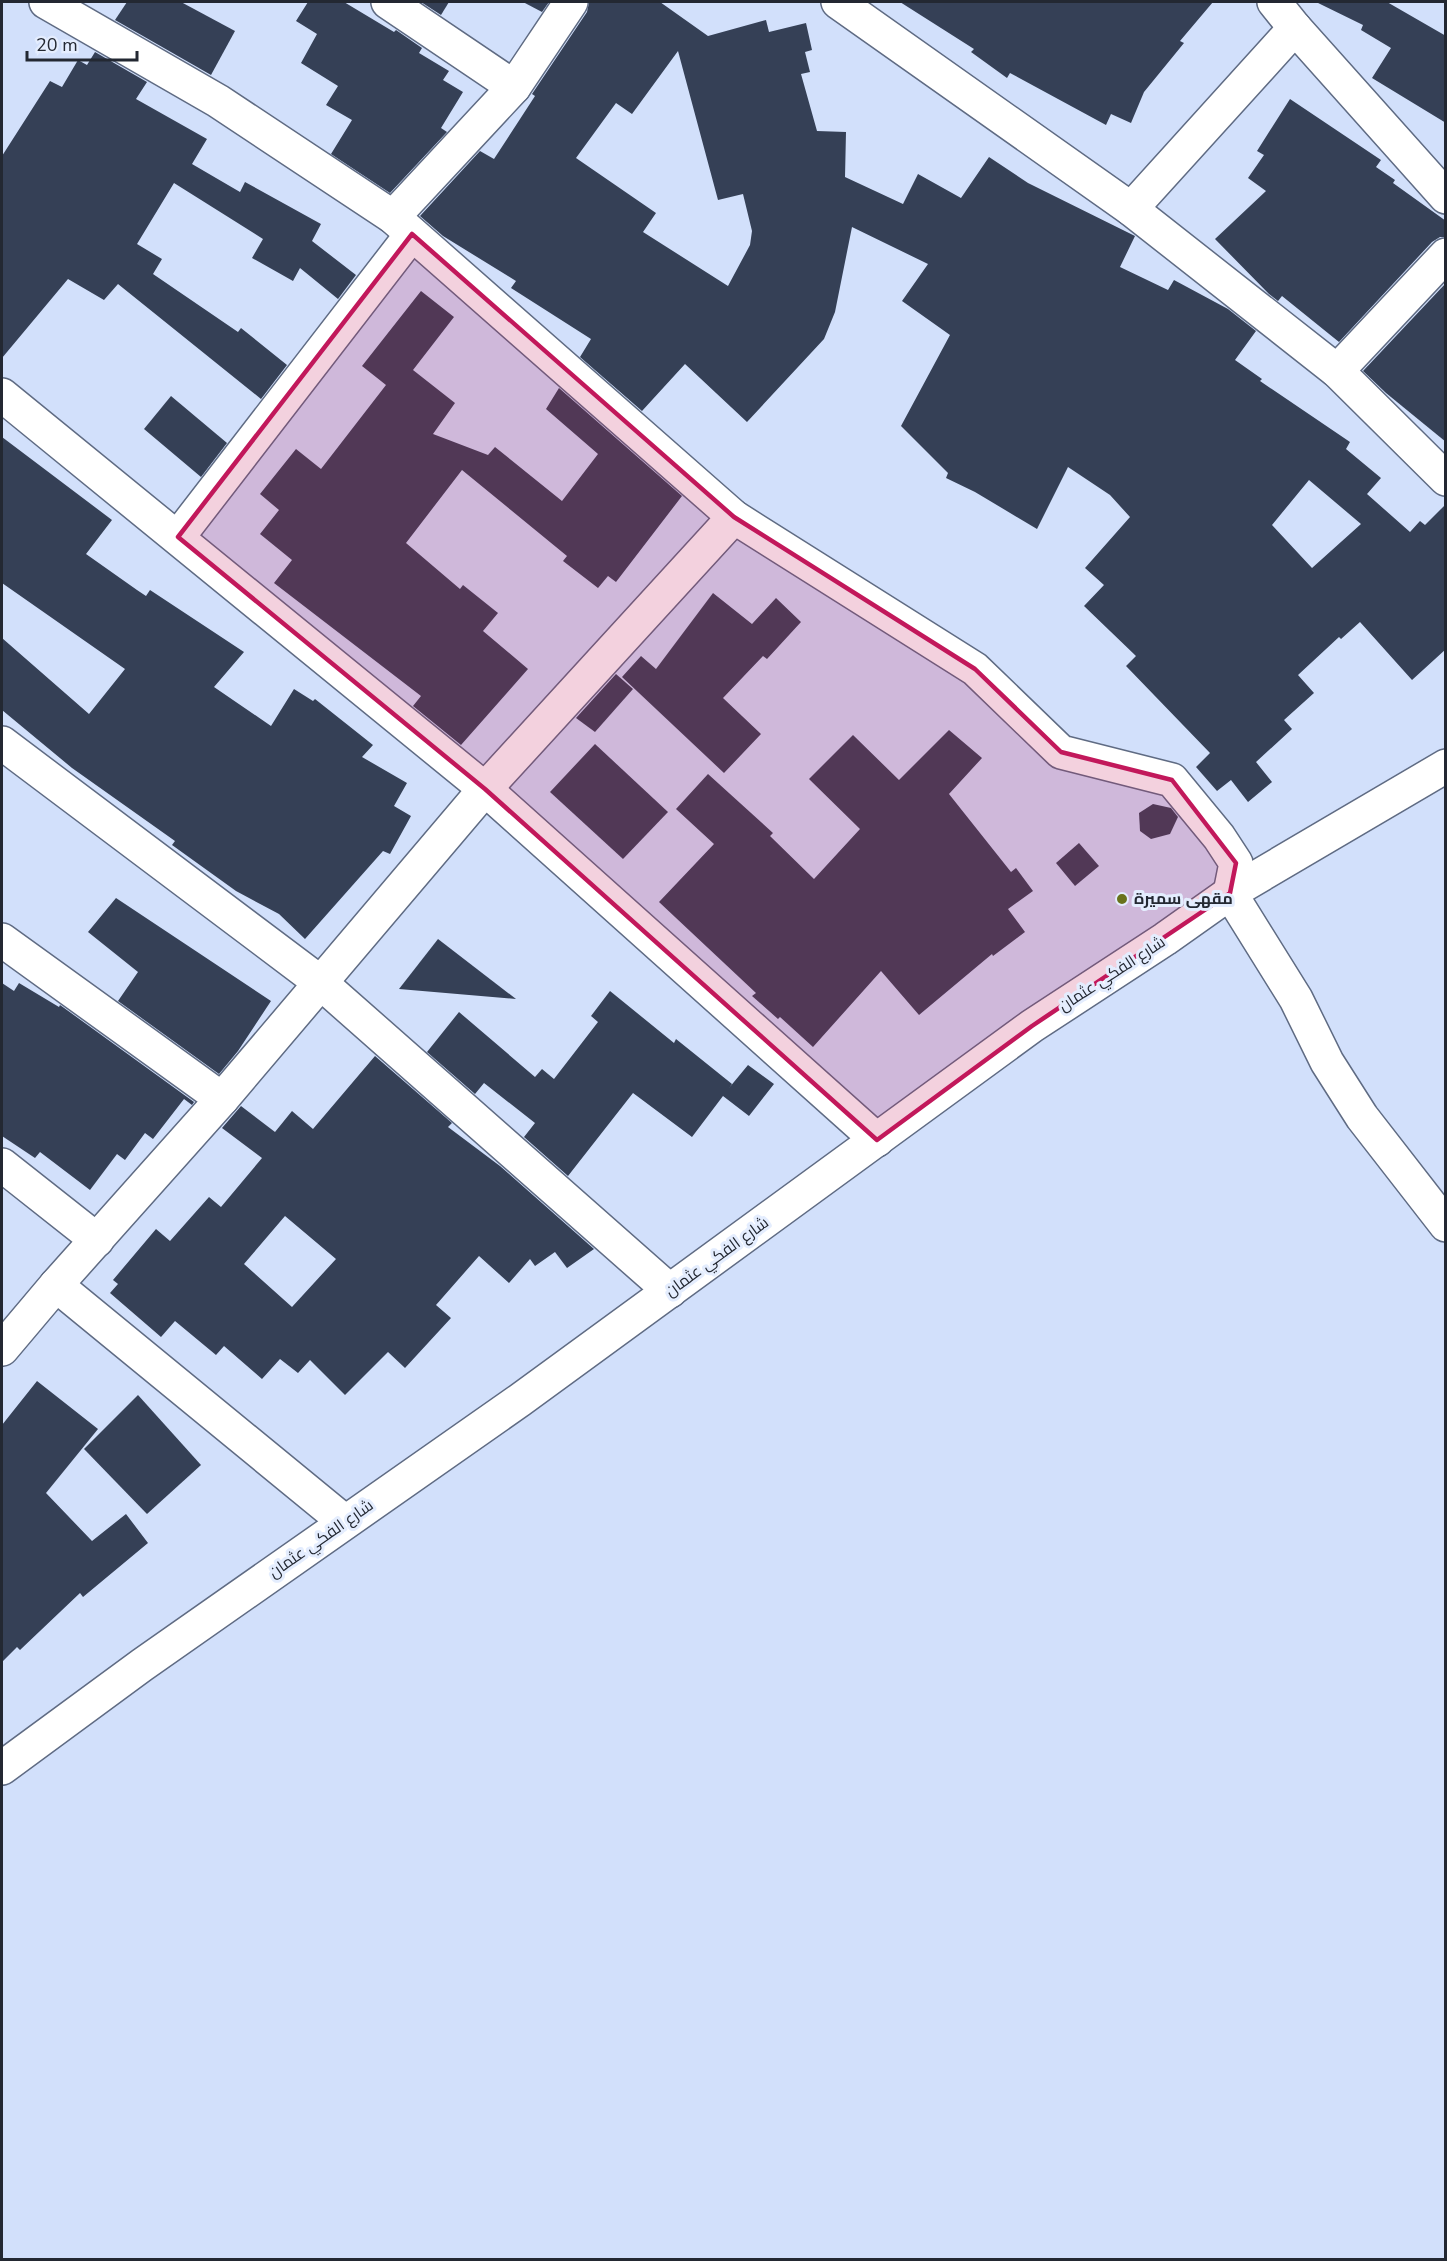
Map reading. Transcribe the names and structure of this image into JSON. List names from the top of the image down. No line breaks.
{"streets":{"street":["شارع الفكي عثمان"]},"places":["مقهى سميرة"],"scale_bar":"20 m"}
